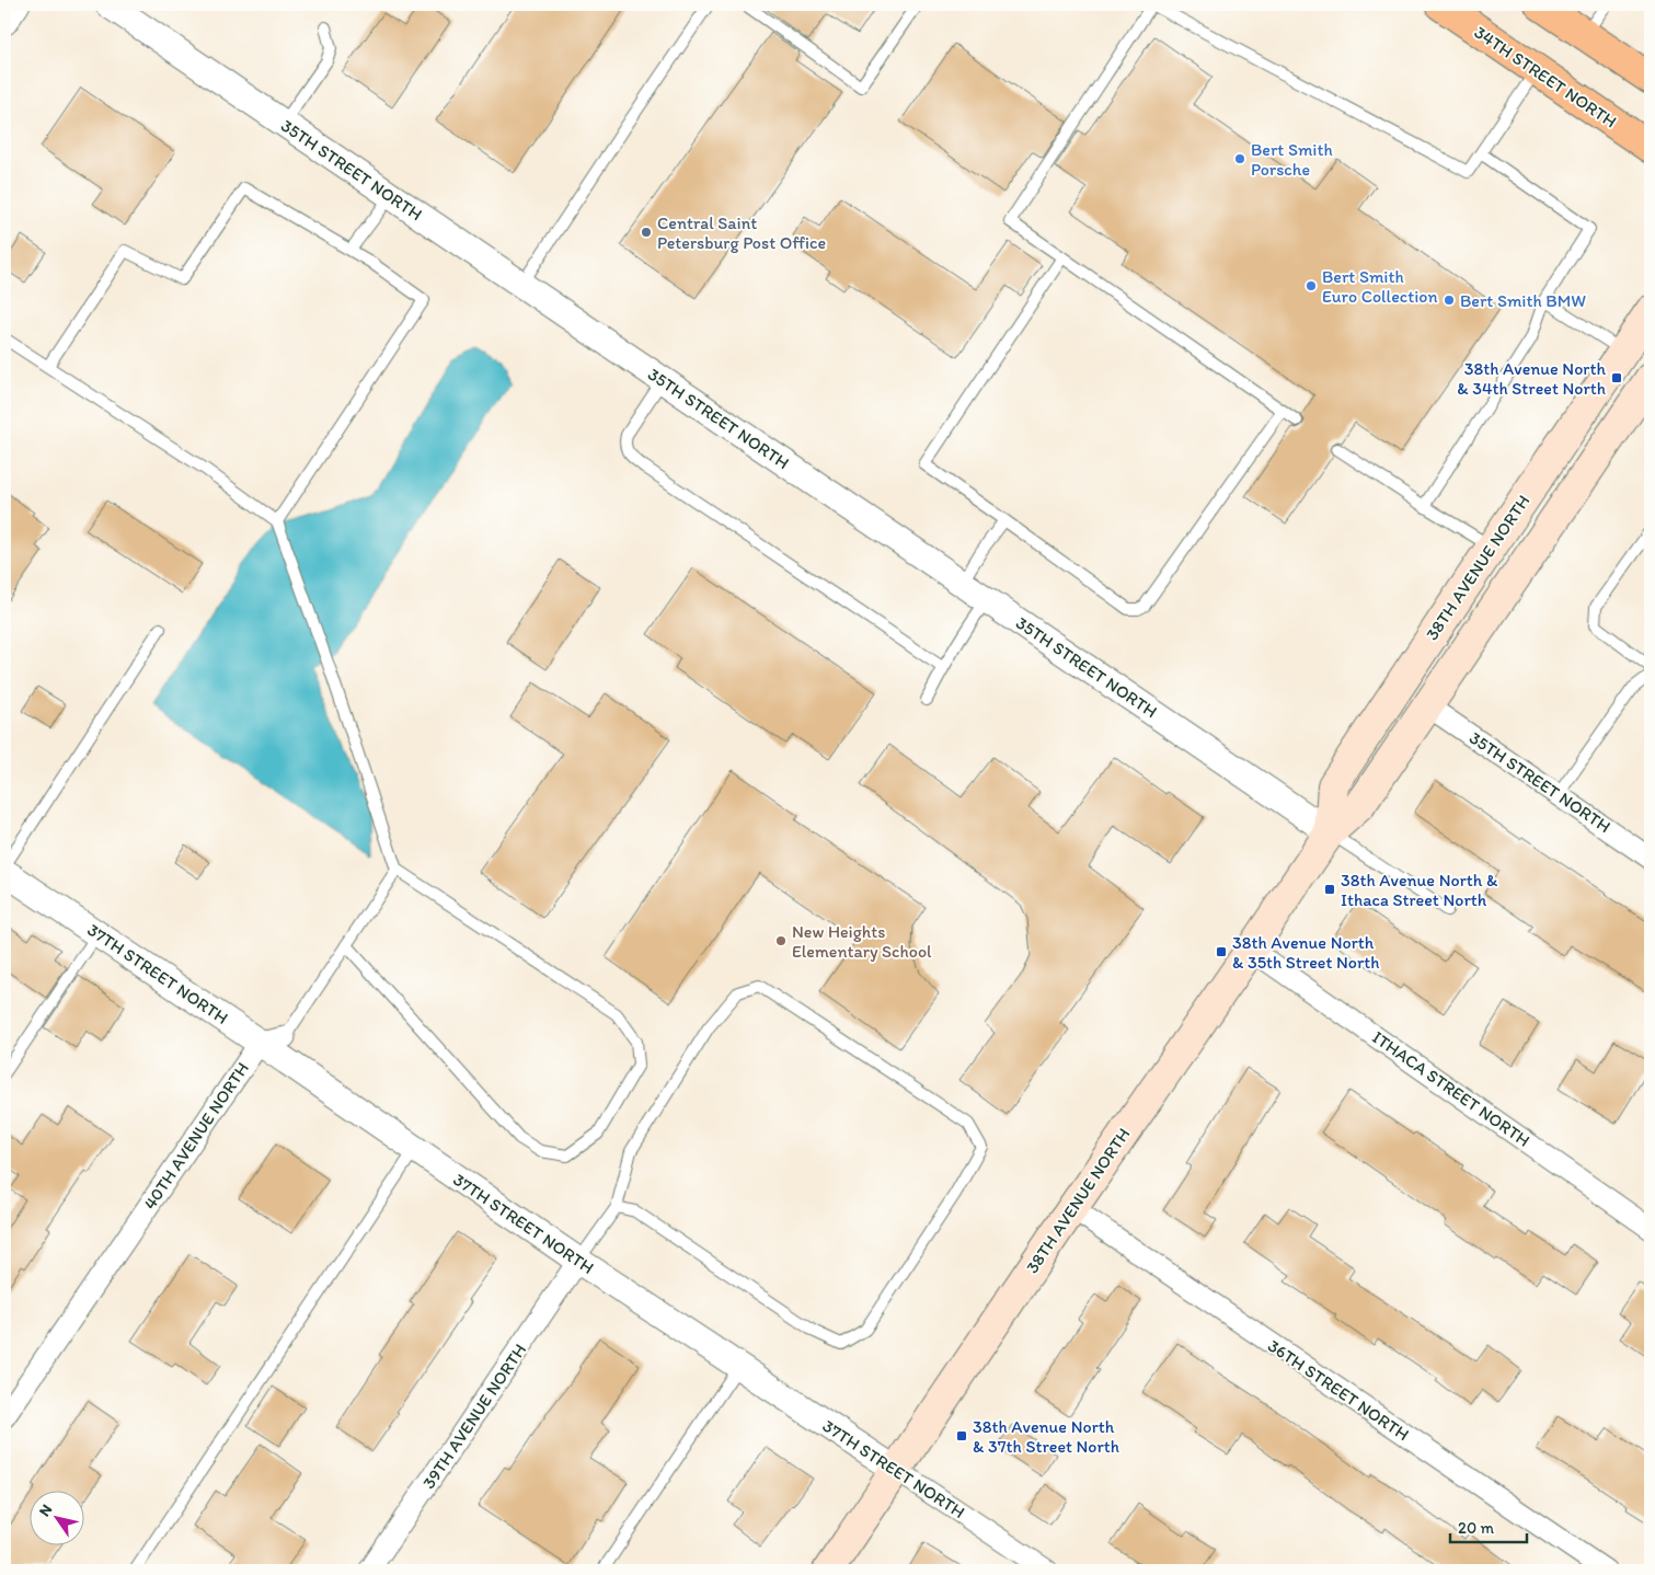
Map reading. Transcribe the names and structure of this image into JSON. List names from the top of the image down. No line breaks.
{"streets":{"highway":["34TH STREET NORTH"],"main road":["38TH AVENUE NORTH"],"street":["35TH STREET NORTH","37TH STREET NORTH","ITHACA STREET NORTH","40TH AVENUE NORTH","36TH STREET NORTH","39TH AVENUE NORTH"]},"crossings":[["35TH STREET NORTH","38TH AVENUE NORTH"],["38TH AVENUE NORTH","37TH STREET NORTH"],["38TH AVENUE NORTH","ITHACA STREET NORTH"],["38TH AVENUE NORTH","36TH STREET NORTH"],["37TH STREET NORTH","40TH AVENUE NORTH"],["37TH STREET NORTH","39TH AVENUE NORTH"]],"places":{"other":["Bert Smith Porsche","Central Saint Petersburg Post Office","Bert Smith Euro Collection","Bert Smith BMW","New Heights Elementary School"],"transit":["38th Avenue North & 34th Street North","38th Avenue North & Ithaca Street North","38th Avenue North & 35th Street North","38th Avenue North & 37th Street North"]},"scale_bar":"20 m","north":"top left"}
